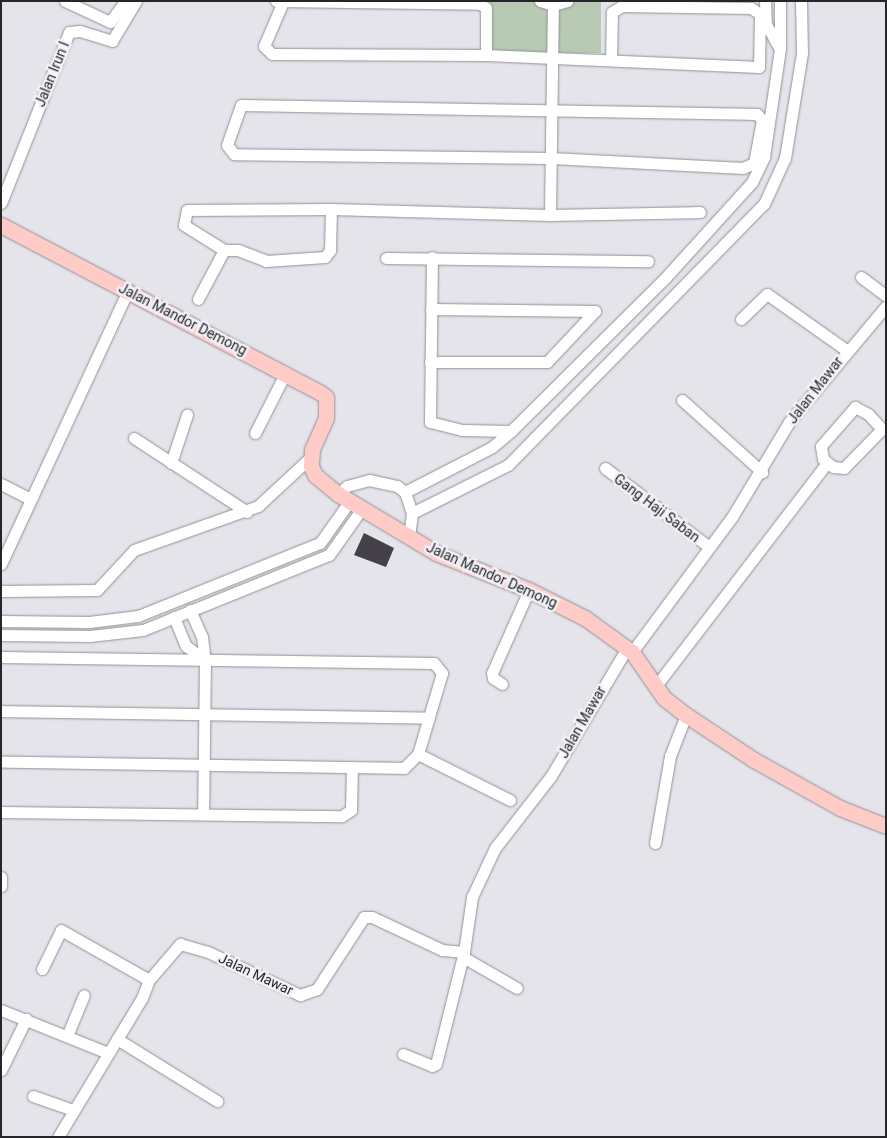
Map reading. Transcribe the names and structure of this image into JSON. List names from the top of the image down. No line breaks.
{"streets":{"main road":["Jalan Mandor Demong"],"street":["Jalan Irun I","Jalan Mawar","Gang Haji Saban"]},"crossings":[["Jalan Mandor Demong","Jalan Mawar"],["Jalan Mawar","Gang Haji Saban"]]}
